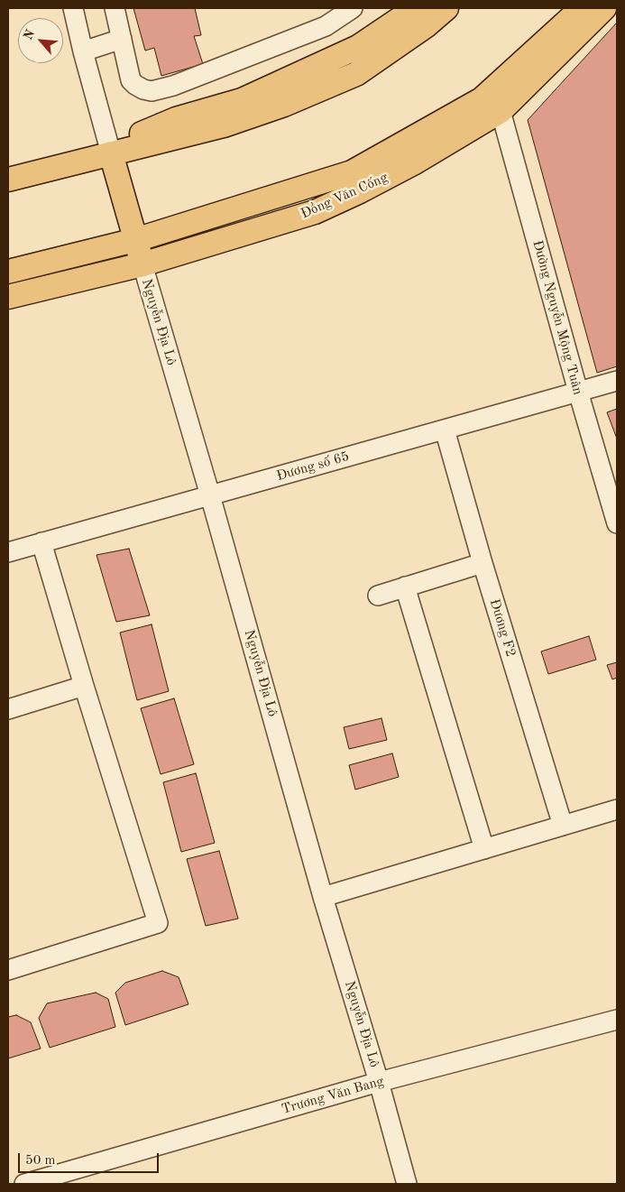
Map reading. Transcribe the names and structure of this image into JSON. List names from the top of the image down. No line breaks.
{"streets":{"main road":["Đồng Văn Cống"],"street":["Đường Nguyễn Mộng Tuân","Nguyễn Địa Lô","Đương số 65","Đương F2","Trương Văn Bang"]},"crossings":[["Đồng Văn Cống","Đường Nguyễn Mộng Tuân"],["Đồng Văn Cống","Nguyễn Địa Lô"],["Đường Nguyễn Mộng Tuân","Đương số 65"],["Nguyễn Địa Lô","Đương số 65"],["Nguyễn Địa Lô","Trương Văn Bang"],["Đương số 65","Đương F2"]],"scale_bar":"50 m","north":"top left"}
